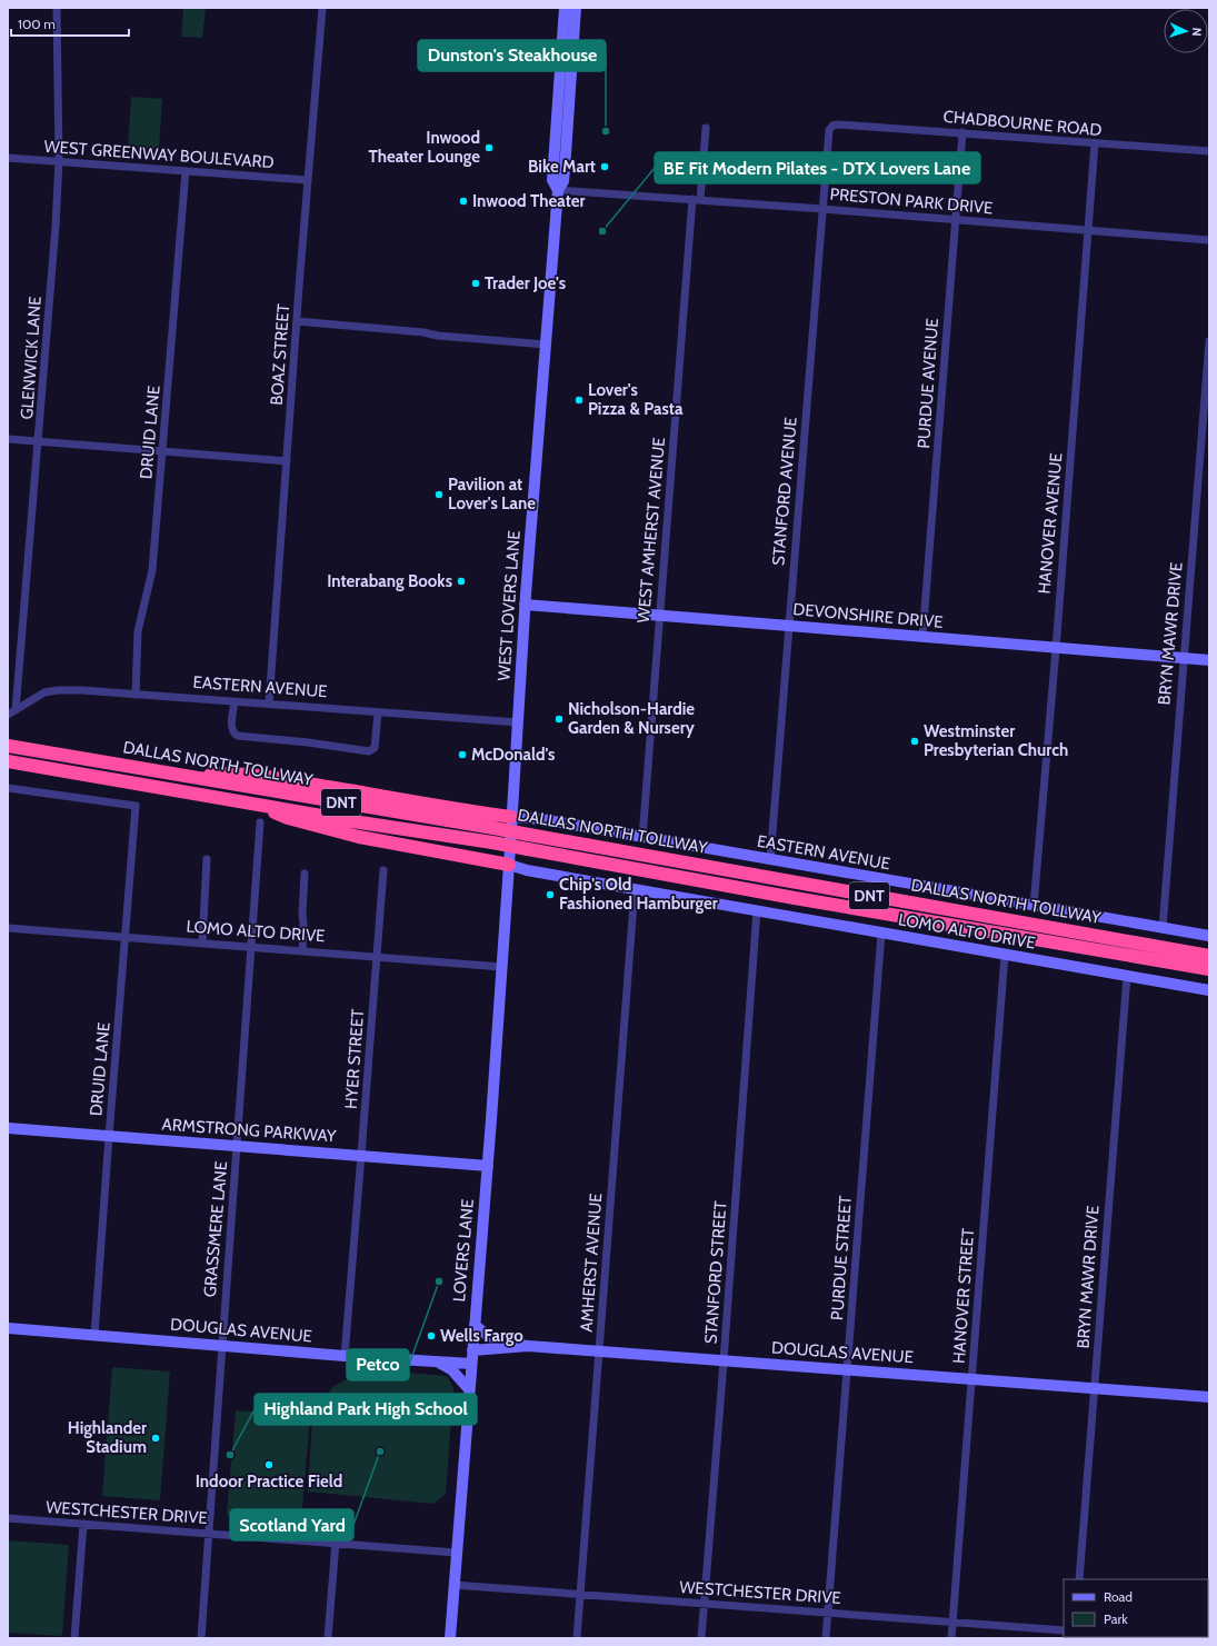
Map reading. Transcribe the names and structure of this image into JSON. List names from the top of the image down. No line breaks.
{"streets":{"highway":["DALLAS NORTH TOLLWAY","DNT"],"street":["CHADBOURNE ROAD","WEST GREENWAY BOULEVARD","PRESTON PARK DRIVE","BOAZ STREET","GLENWICK LANE","PURDUE AVENUE","DRUID LANE","STANFORD AVENUE","HANOVER AVENUE","WEST AMHERST AVENUE","WEST LOVERS LANE","DEVONSHIRE DRIVE","BRYN MAWR DRIVE","EASTERN AVENUE","LOMO ALTO DRIVE","HYER STREET","ARMSTRONG PARKWAY","GRASSMERE LANE","LOVERS LANE","PURDUE STREET","AMHERST AVENUE","STANFORD STREET","HANOVER STREET","DOUGLAS AVENUE","WESTCHESTER DRIVE"]},"crossings":[["CHADBOURNE ROAD","PURDUE AVENUE"],["CHADBOURNE ROAD","STANFORD AVENUE"],["CHADBOURNE ROAD","HANOVER AVENUE"],["WEST GREENWAY BOULEVARD","BOAZ STREET"],["WEST GREENWAY BOULEVARD","GLENWICK LANE"],["WEST GREENWAY BOULEVARD","DRUID LANE"],["PRESTON PARK DRIVE","PURDUE AVENUE"],["PRESTON PARK DRIVE","STANFORD AVENUE"],["PRESTON PARK DRIVE","HANOVER AVENUE"],["PRESTON PARK DRIVE","WEST AMHERST AVENUE"],["PRESTON PARK DRIVE","WEST LOVERS LANE"],["BOAZ STREET","EASTERN AVENUE"],["GLENWICK LANE","EASTERN AVENUE"],["PURDUE AVENUE","DEVONSHIRE DRIVE"],["DRUID LANE","EASTERN AVENUE"],["DRUID LANE","LOMO ALTO DRIVE"],["DRUID LANE","ARMSTRONG PARKWAY"],["DRUID LANE","DOUGLAS AVENUE"],["STANFORD AVENUE","DEVONSHIRE DRIVE"],["STANFORD AVENUE","EASTERN AVENUE"],["HANOVER AVENUE","DEVONSHIRE DRIVE"],["HANOVER AVENUE","EASTERN AVENUE"],["WEST AMHERST AVENUE","DEVONSHIRE DRIVE"],["WEST AMHERST AVENUE","EASTERN AVENUE"],["WEST LOVERS LANE","DEVONSHIRE DRIVE"],["WEST LOVERS LANE","EASTERN AVENUE"],["WEST LOVERS LANE","LOMO ALTO DRIVE"],["WEST LOVERS LANE","LOVERS LANE"],["DEVONSHIRE DRIVE","BRYN MAWR DRIVE"],["BRYN MAWR DRIVE","EASTERN AVENUE"],["BRYN MAWR DRIVE","LOMO ALTO DRIVE"],["BRYN MAWR DRIVE","DOUGLAS AVENUE"],["LOMO ALTO DRIVE","HYER STREET"],["LOMO ALTO DRIVE","GRASSMERE LANE"],["LOMO ALTO DRIVE","LOVERS LANE"],["LOMO ALTO DRIVE","PURDUE STREET"],["LOMO ALTO DRIVE","AMHERST AVENUE"],["LOMO ALTO DRIVE","STANFORD STREET"],["LOMO ALTO DRIVE","HANOVER STREET"],["HYER STREET","ARMSTRONG PARKWAY"],["HYER STREET","DOUGLAS AVENUE"],["ARMSTRONG PARKWAY","GRASSMERE LANE"],["ARMSTRONG PARKWAY","LOVERS LANE"],["GRASSMERE LANE","DOUGLAS AVENUE"],["GRASSMERE LANE","WESTCHESTER DRIVE"],["LOVERS LANE","DOUGLAS AVENUE"],["LOVERS LANE","WESTCHESTER DRIVE"],["PURDUE STREET","DOUGLAS AVENUE"],["PURDUE STREET","WESTCHESTER DRIVE"],["AMHERST AVENUE","DOUGLAS AVENUE"],["AMHERST AVENUE","WESTCHESTER DRIVE"],["STANFORD STREET","DOUGLAS AVENUE"],["STANFORD STREET","WESTCHESTER DRIVE"],["HANOVER STREET","DOUGLAS AVENUE"],["HANOVER STREET","WESTCHESTER DRIVE"]],"places":["Dunston's Steakhouse","Inwood Theater Lounge","Bike Mart","Inwood Theater","BE Fit Modern Pilates - DTX Lovers Lane","Trader Joe's","Lover's Pizza & Pasta","Pavilion at Lover's Lane","Interabang Books","Nicholson-Hardie Garden & Nursery","Westminster Presbyterian Church","McDonald's","Chip's Old Fashioned Hamburger","Petco","Wells Fargo","Highlander Stadium","Scotland Yard","Highland Park High School","Indoor Practice Field"],"legend":["Road","Park"],"scale_bar":"100 m","north":"right"}
